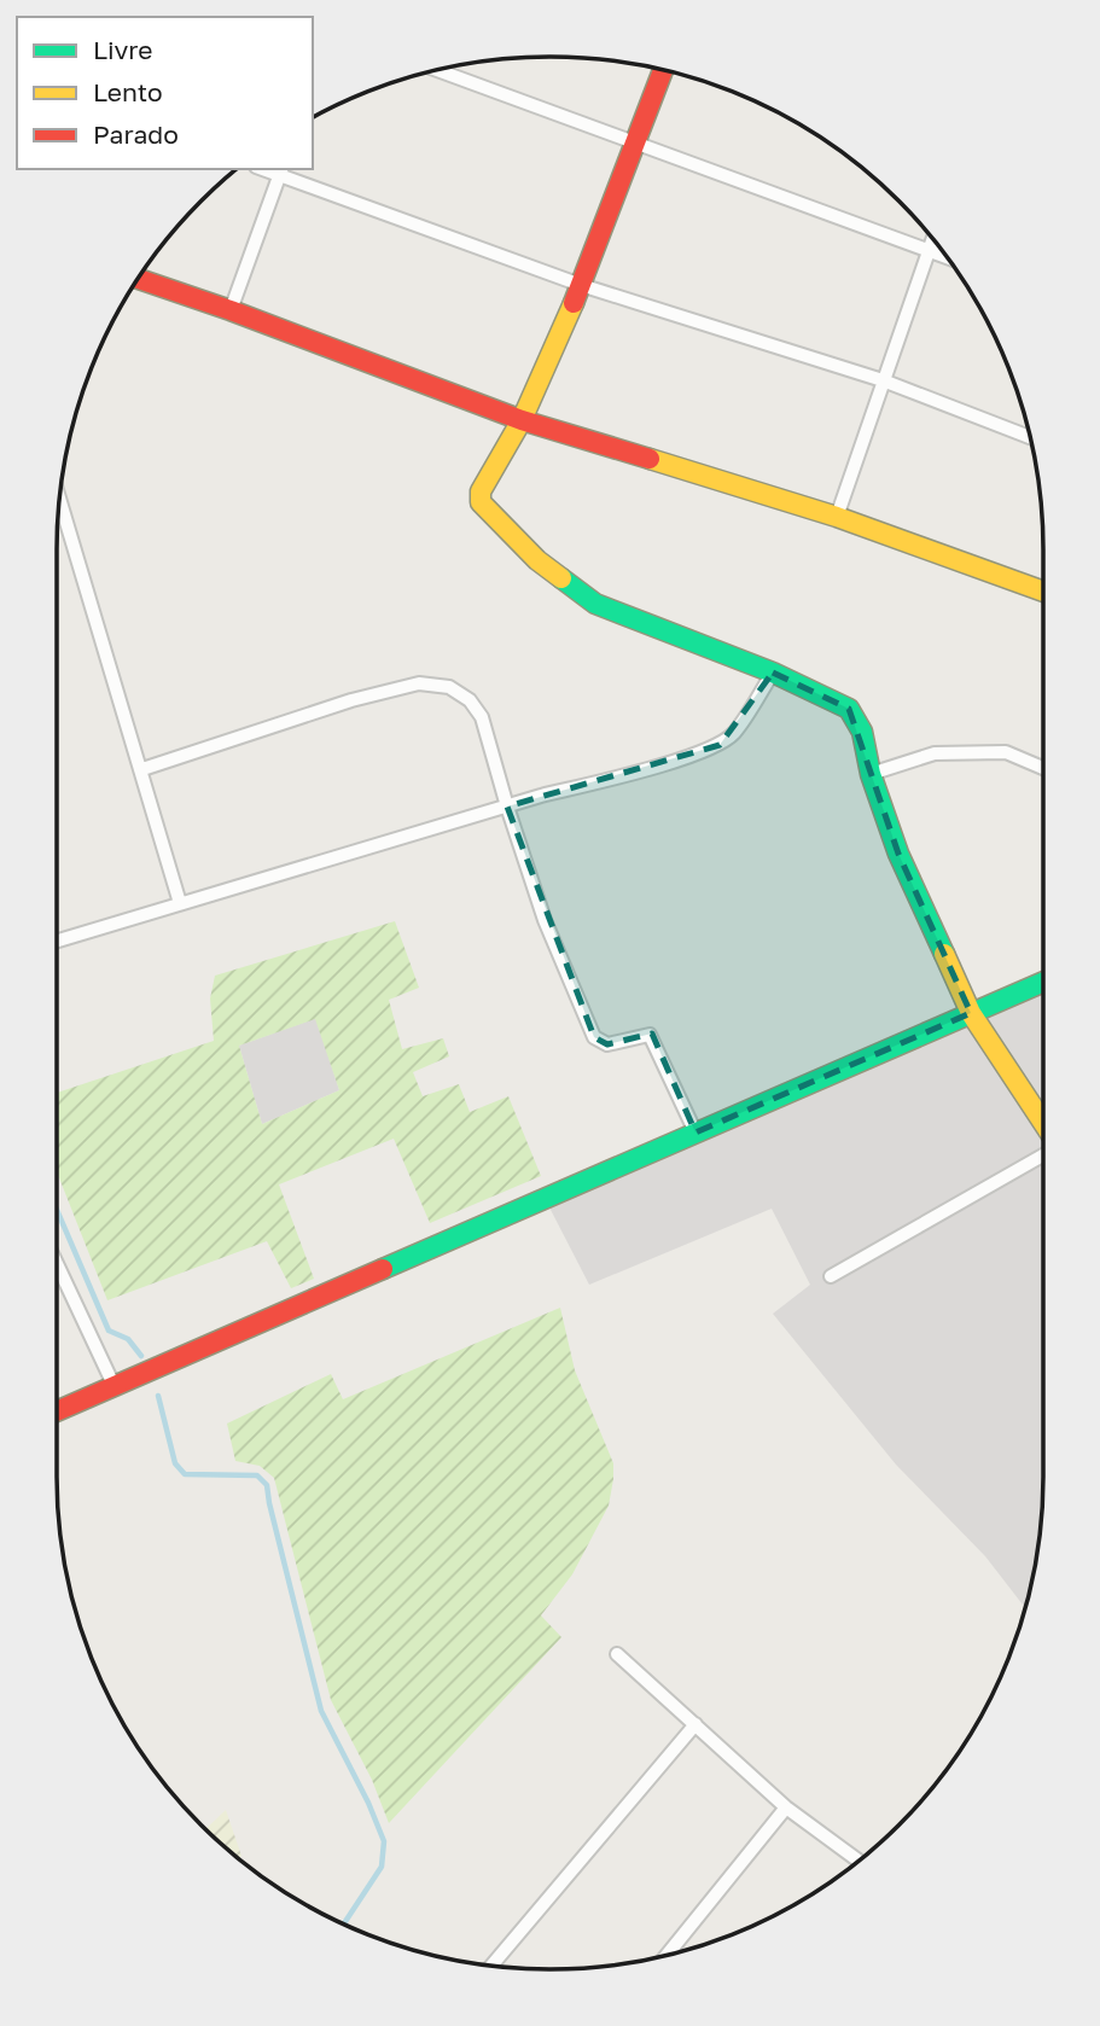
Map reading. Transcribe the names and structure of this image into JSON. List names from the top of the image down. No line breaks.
{"legend":["Livre","Lento","Parado"]}
